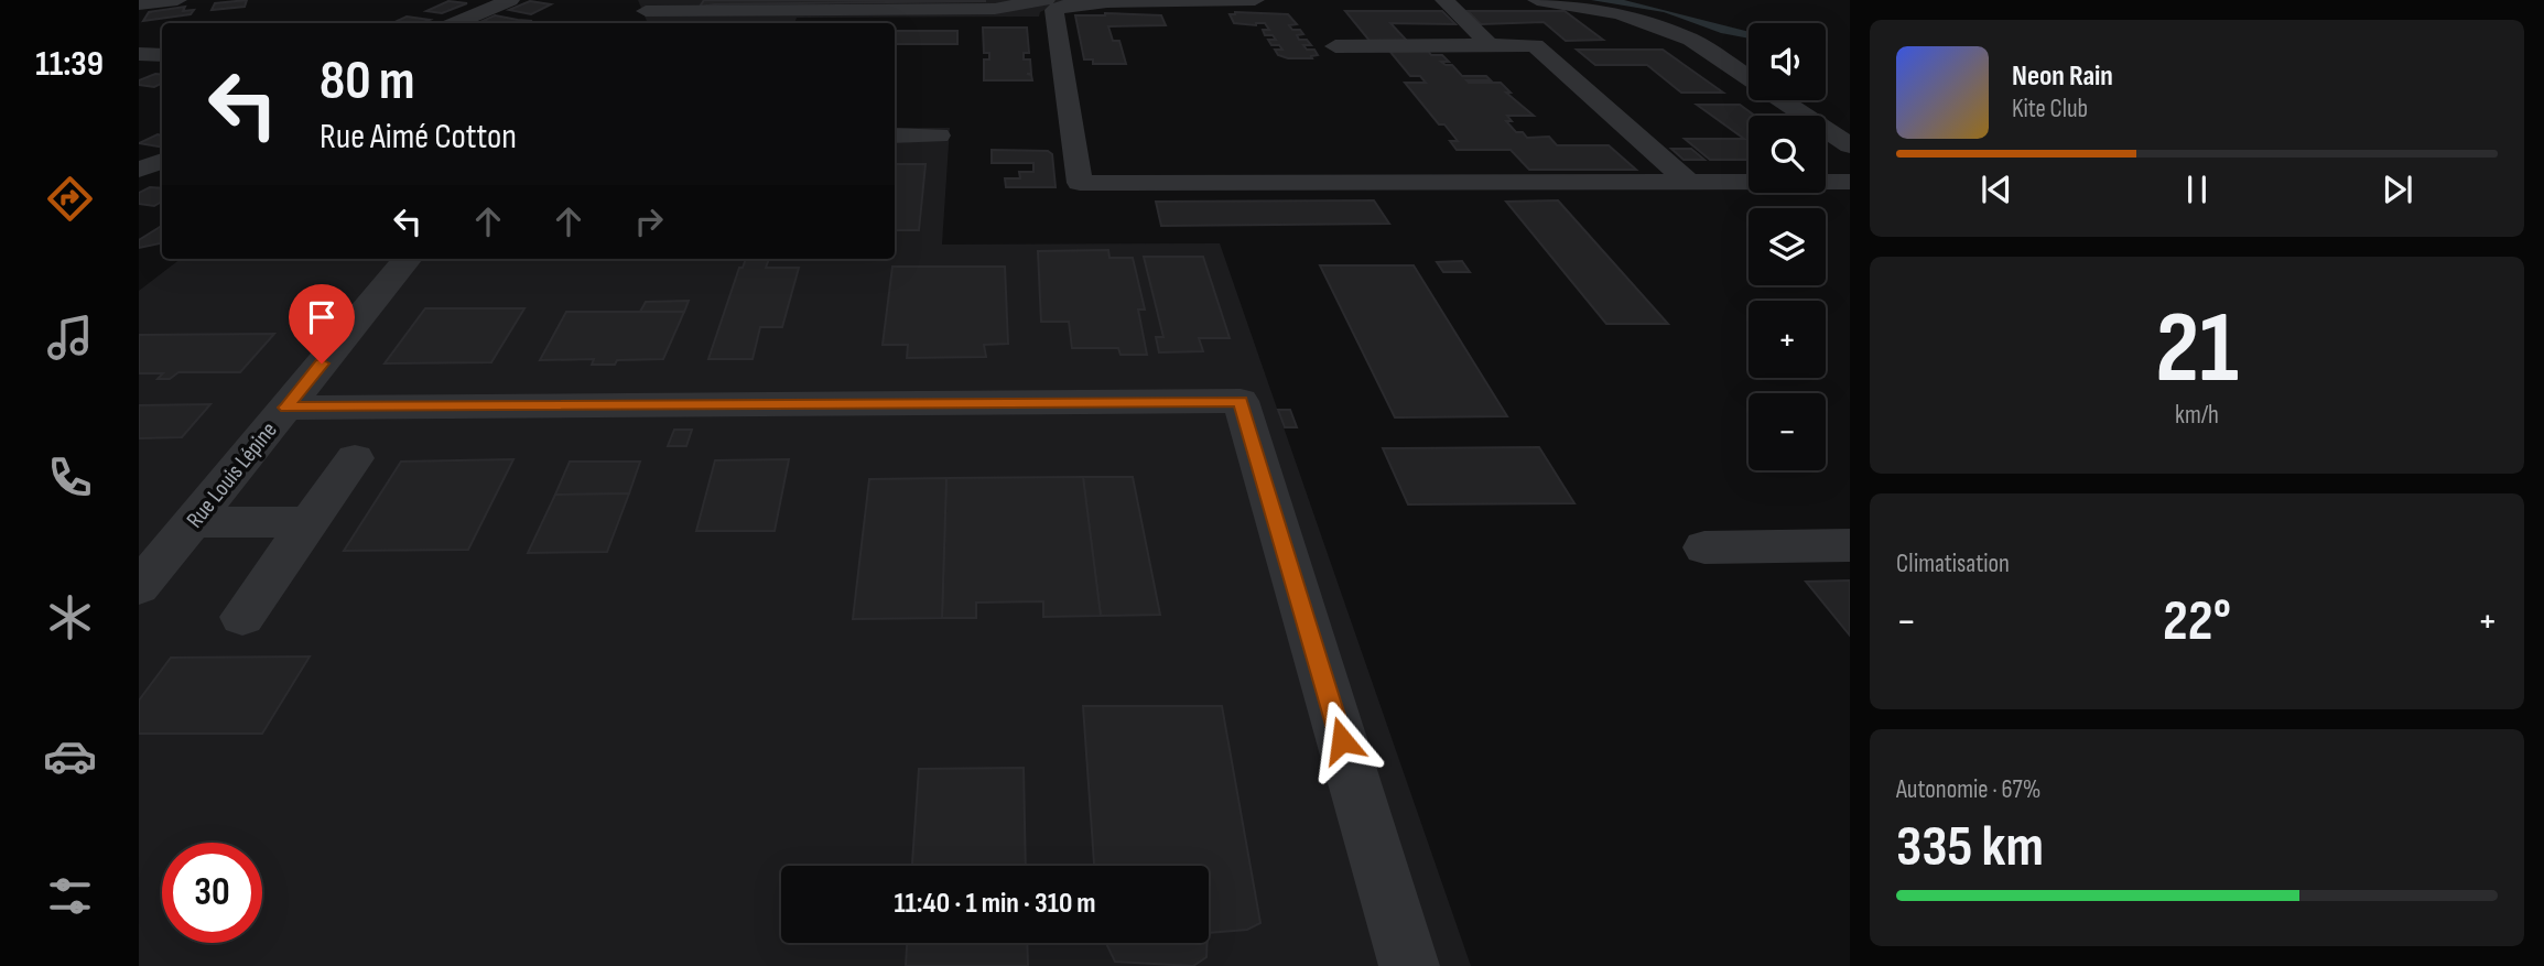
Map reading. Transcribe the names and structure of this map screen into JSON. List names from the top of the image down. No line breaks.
{"streets":{"street":["Rue Louis Lépine"]},"page":{"tabs":"11:39","map_buttons":["+","−"],"turn":["80 m","Rue Aimé Cotton"],"song":["Neon Rain","Kite Club"],"tile":[["21","km/h"],"Climatisation",["Autonomie · 67%","335 km"]],"heat":["−","22°","+"],"limit":"30","trip":"11:40 · 1 min · 310 m"}}
